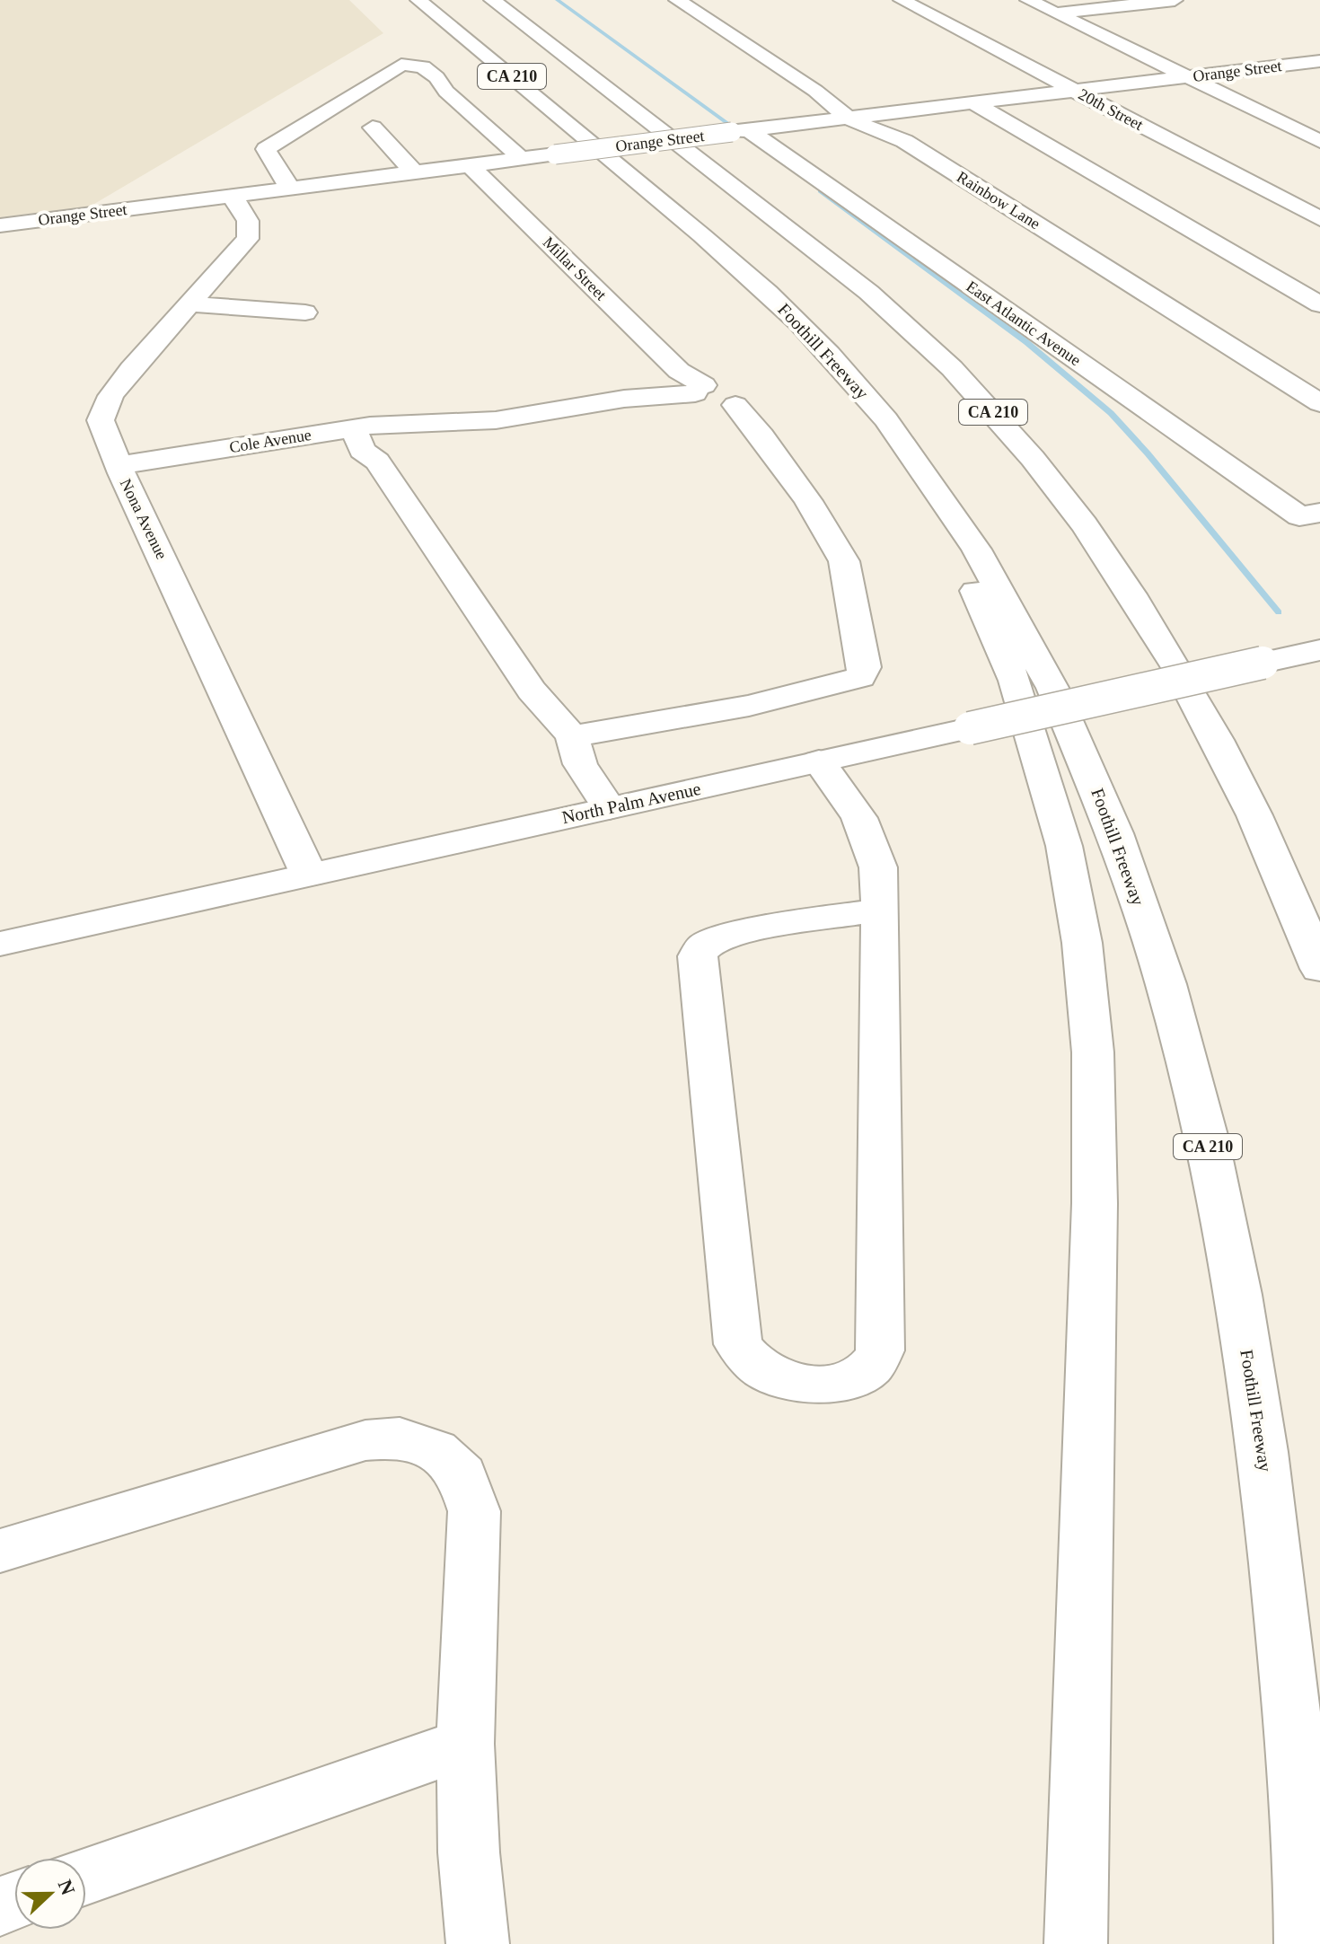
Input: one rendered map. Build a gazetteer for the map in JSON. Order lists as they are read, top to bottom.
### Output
{
  "streets": {
    "main road": [
      "Orange Street",
      "CA 210",
      "20th Street",
      "Rainbow Lane",
      "Millar Street",
      "East Atlantic Avenue",
      "Foothill Freeway",
      "Cole Avenue",
      "Nona Avenue",
      "North Palm Avenue"
    ]
  },
  "crossings": [
    ["Orange Street", "20th Street"],
    ["Orange Street", "Rainbow Lane"],
    ["Orange Street", "Millar Street"],
    ["Orange Street", "East Atlantic Avenue"],
    ["Orange Street", "Nona Avenue"],
    ["Millar Street", "Cole Avenue"],
    ["Cole Avenue", "Nona Avenue"],
    ["Nona Avenue", "North Palm Avenue"]
  ],
  "north": "right"
}
